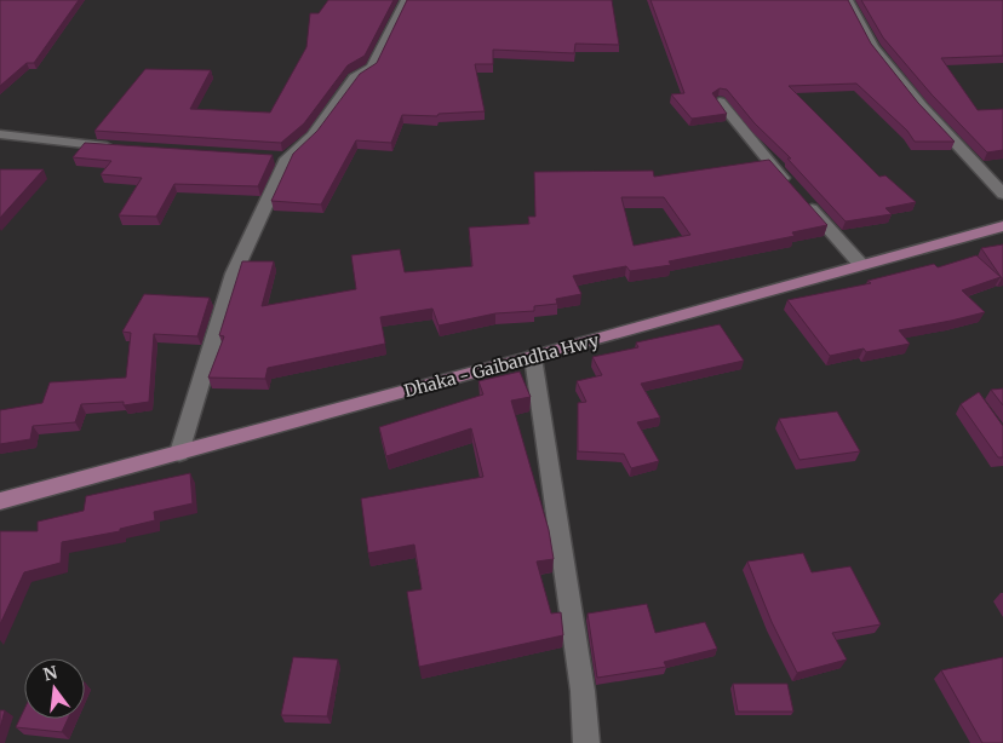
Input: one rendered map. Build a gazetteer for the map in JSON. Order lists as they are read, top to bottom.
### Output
{
  "streets": {
    "main road": ["Dhaka - Gaibandha Hwy"]
  },
  "north": "top"
}
